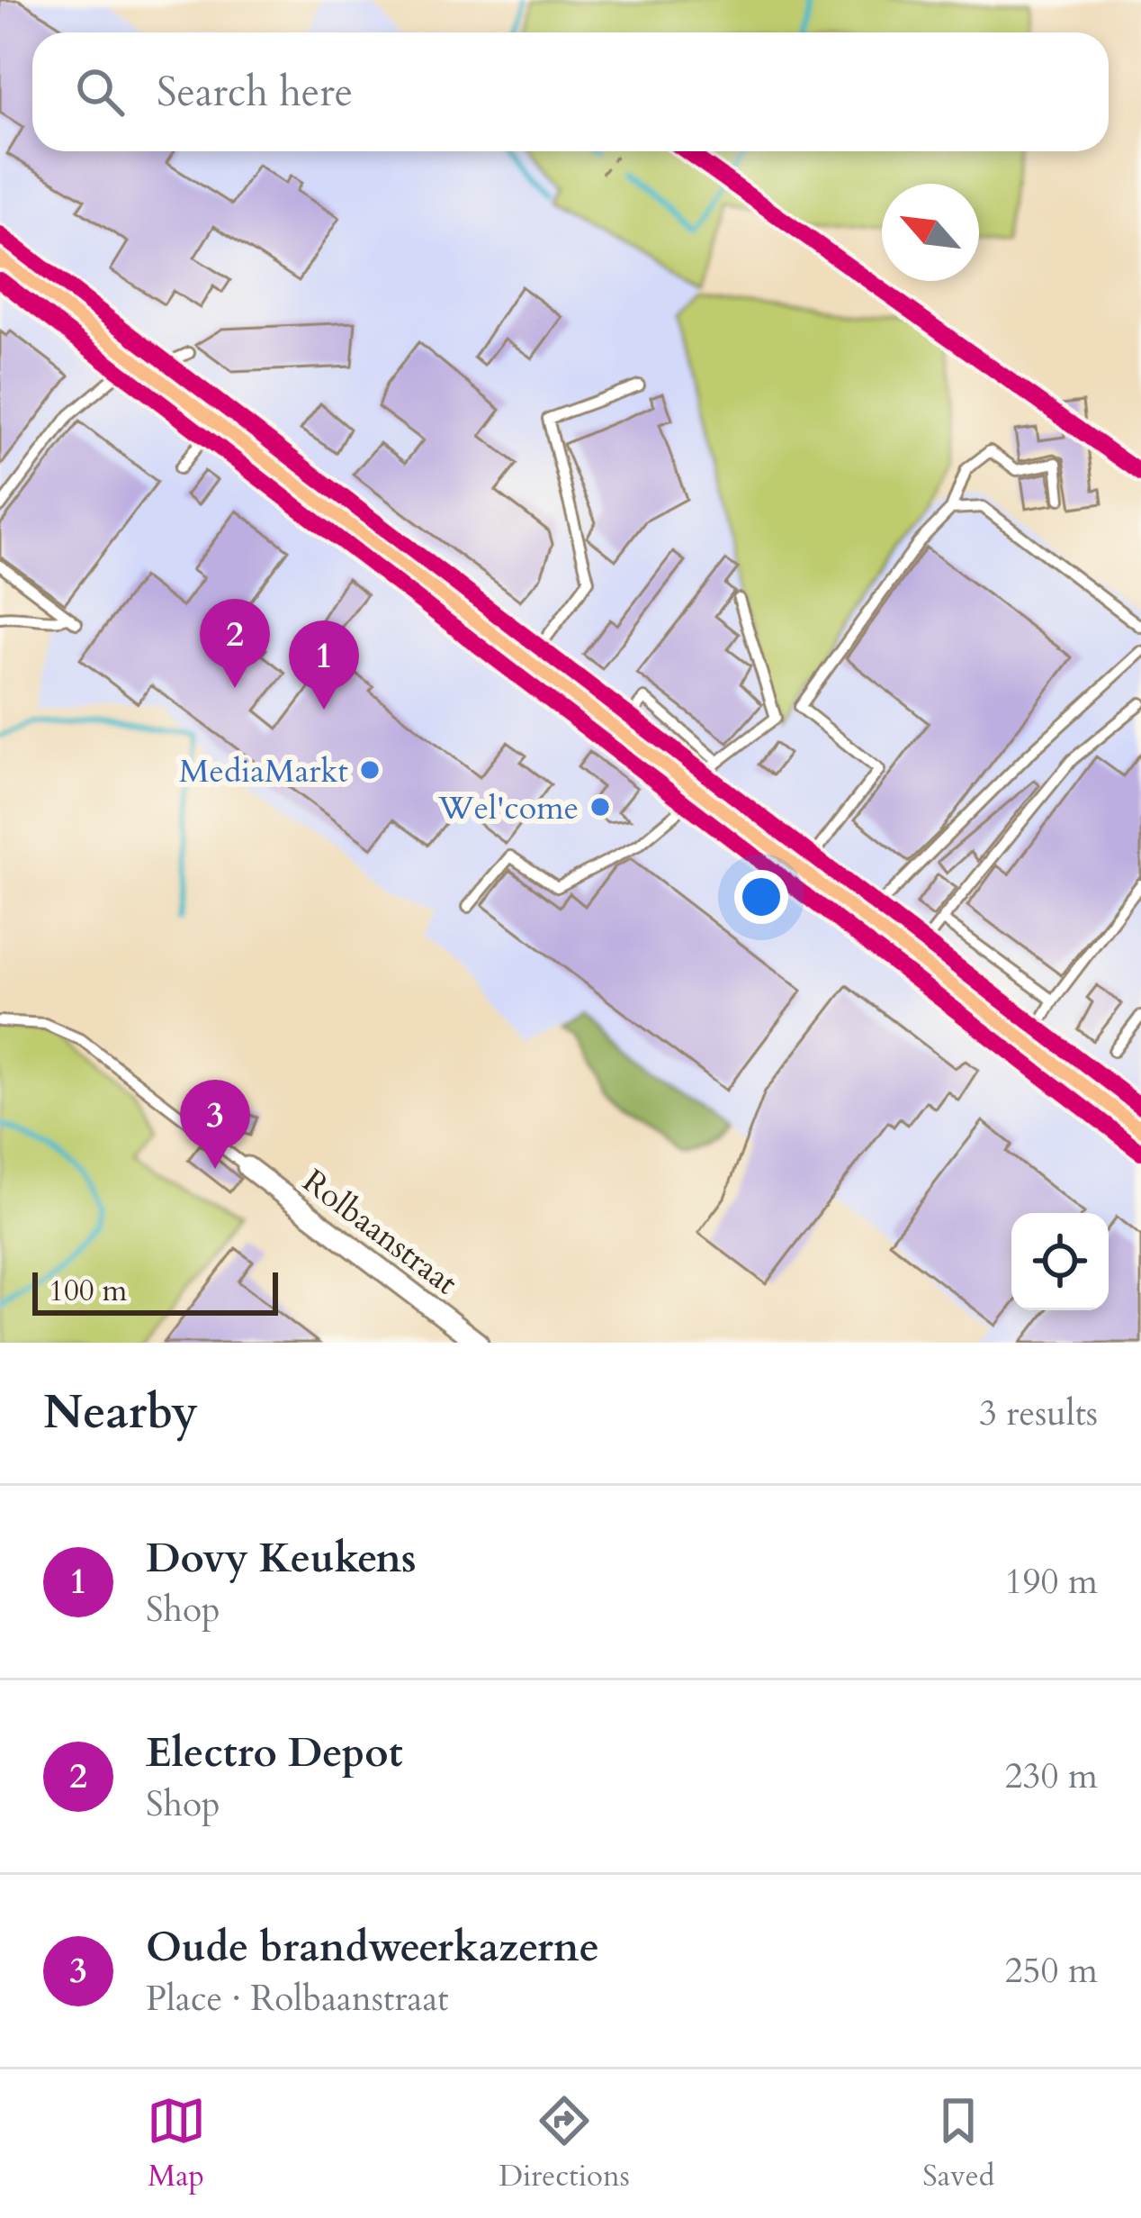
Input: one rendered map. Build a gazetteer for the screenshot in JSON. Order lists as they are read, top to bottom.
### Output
{
  "streets": {
    "street": ["Rolbaanstraat"]
  },
  "places": ["MediaMarkt", "Wel'come"],
  "scale_bar": "100 m",
  "north": "top left",
  "page": {
    "search": "Search here",
    "pins": ["2", "1", "3"],
    "scale": "100 m",
    "heading": ["Nearby", "3 results"],
    "list": [
      {
        "mark": "1",
        "name": "Dovy Keukens",
        "note": "Shop",
        "value": "190 m"
      },
      {
        "mark": "2",
        "name": "Electro Depot",
        "note": "Shop",
        "value": "230 m"
      },
      {
        "mark": "3",
        "name": "Oude brandweerkazerne",
        "note": "Place · Rolbaanstraat",
        "value": "250 m"
      }
    ],
    "nav": ["Map", "Directions", "Saved"]
  }
}
